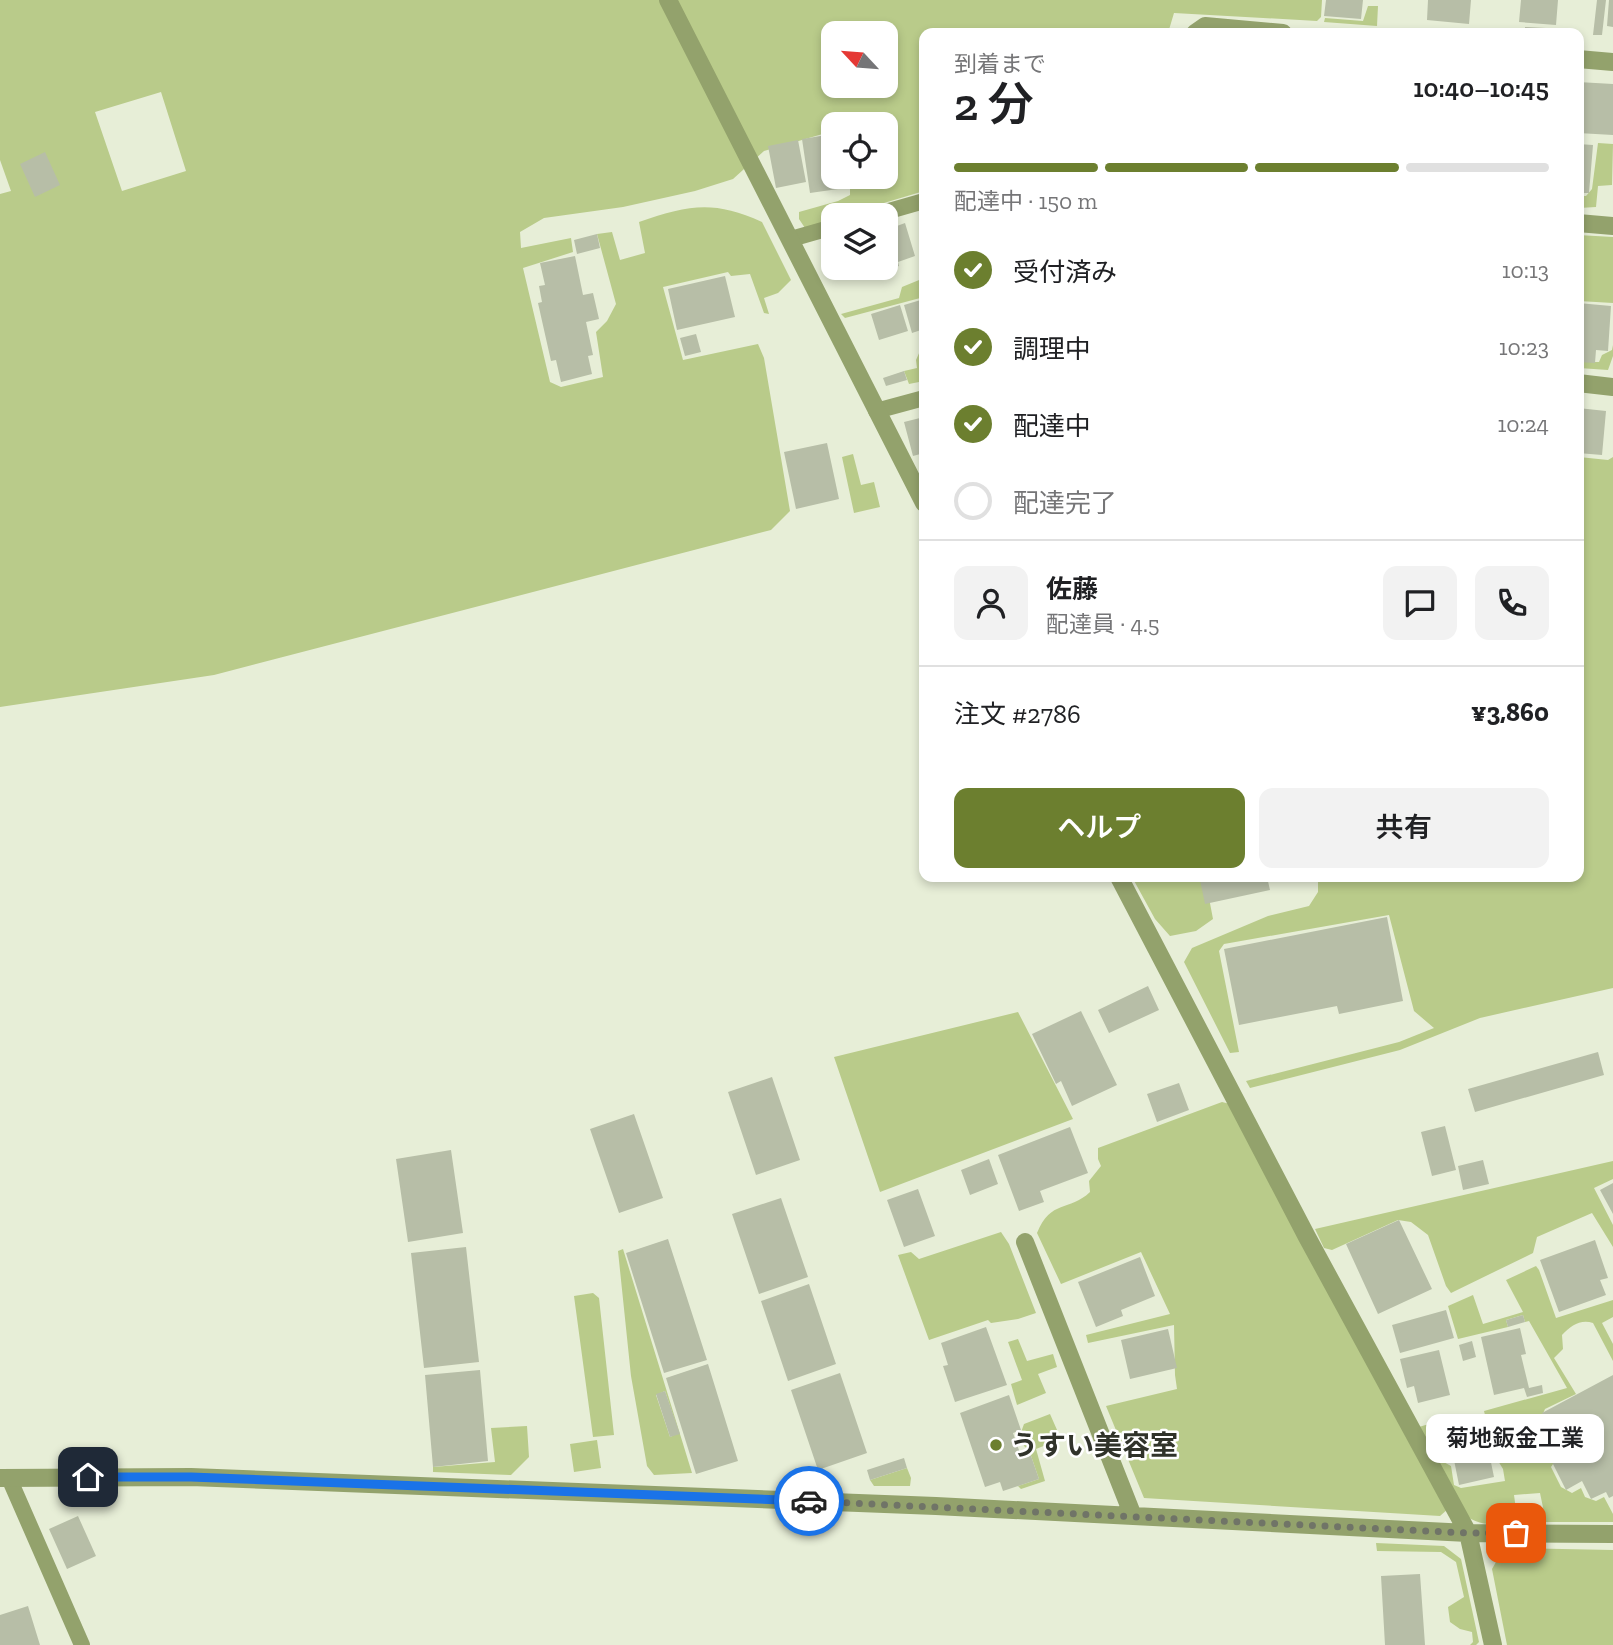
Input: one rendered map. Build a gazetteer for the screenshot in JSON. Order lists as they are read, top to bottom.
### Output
{
  "places": ["うすい美容室", "菊地鈑金工業"],
  "north": "top left",
  "page": {
    "heading": ["2 分", "到着まで", "10:40–10:45"],
    "panel": [
      "佐藤",
      "配達員 · 4.5",
      "注文 #2786",
      "¥3,860"
    ],
    "bar": "配達中 · 150 m",
    "list": [
      ["受付済み", "10:13"],
      ["調理中", "10:23"],
      ["配達中", "10:24"],
      "配達完了"
    ],
    "buttons": ["ヘルプ", "共有"],
    "bubble": "菊地鈑金工業"
  }
}
